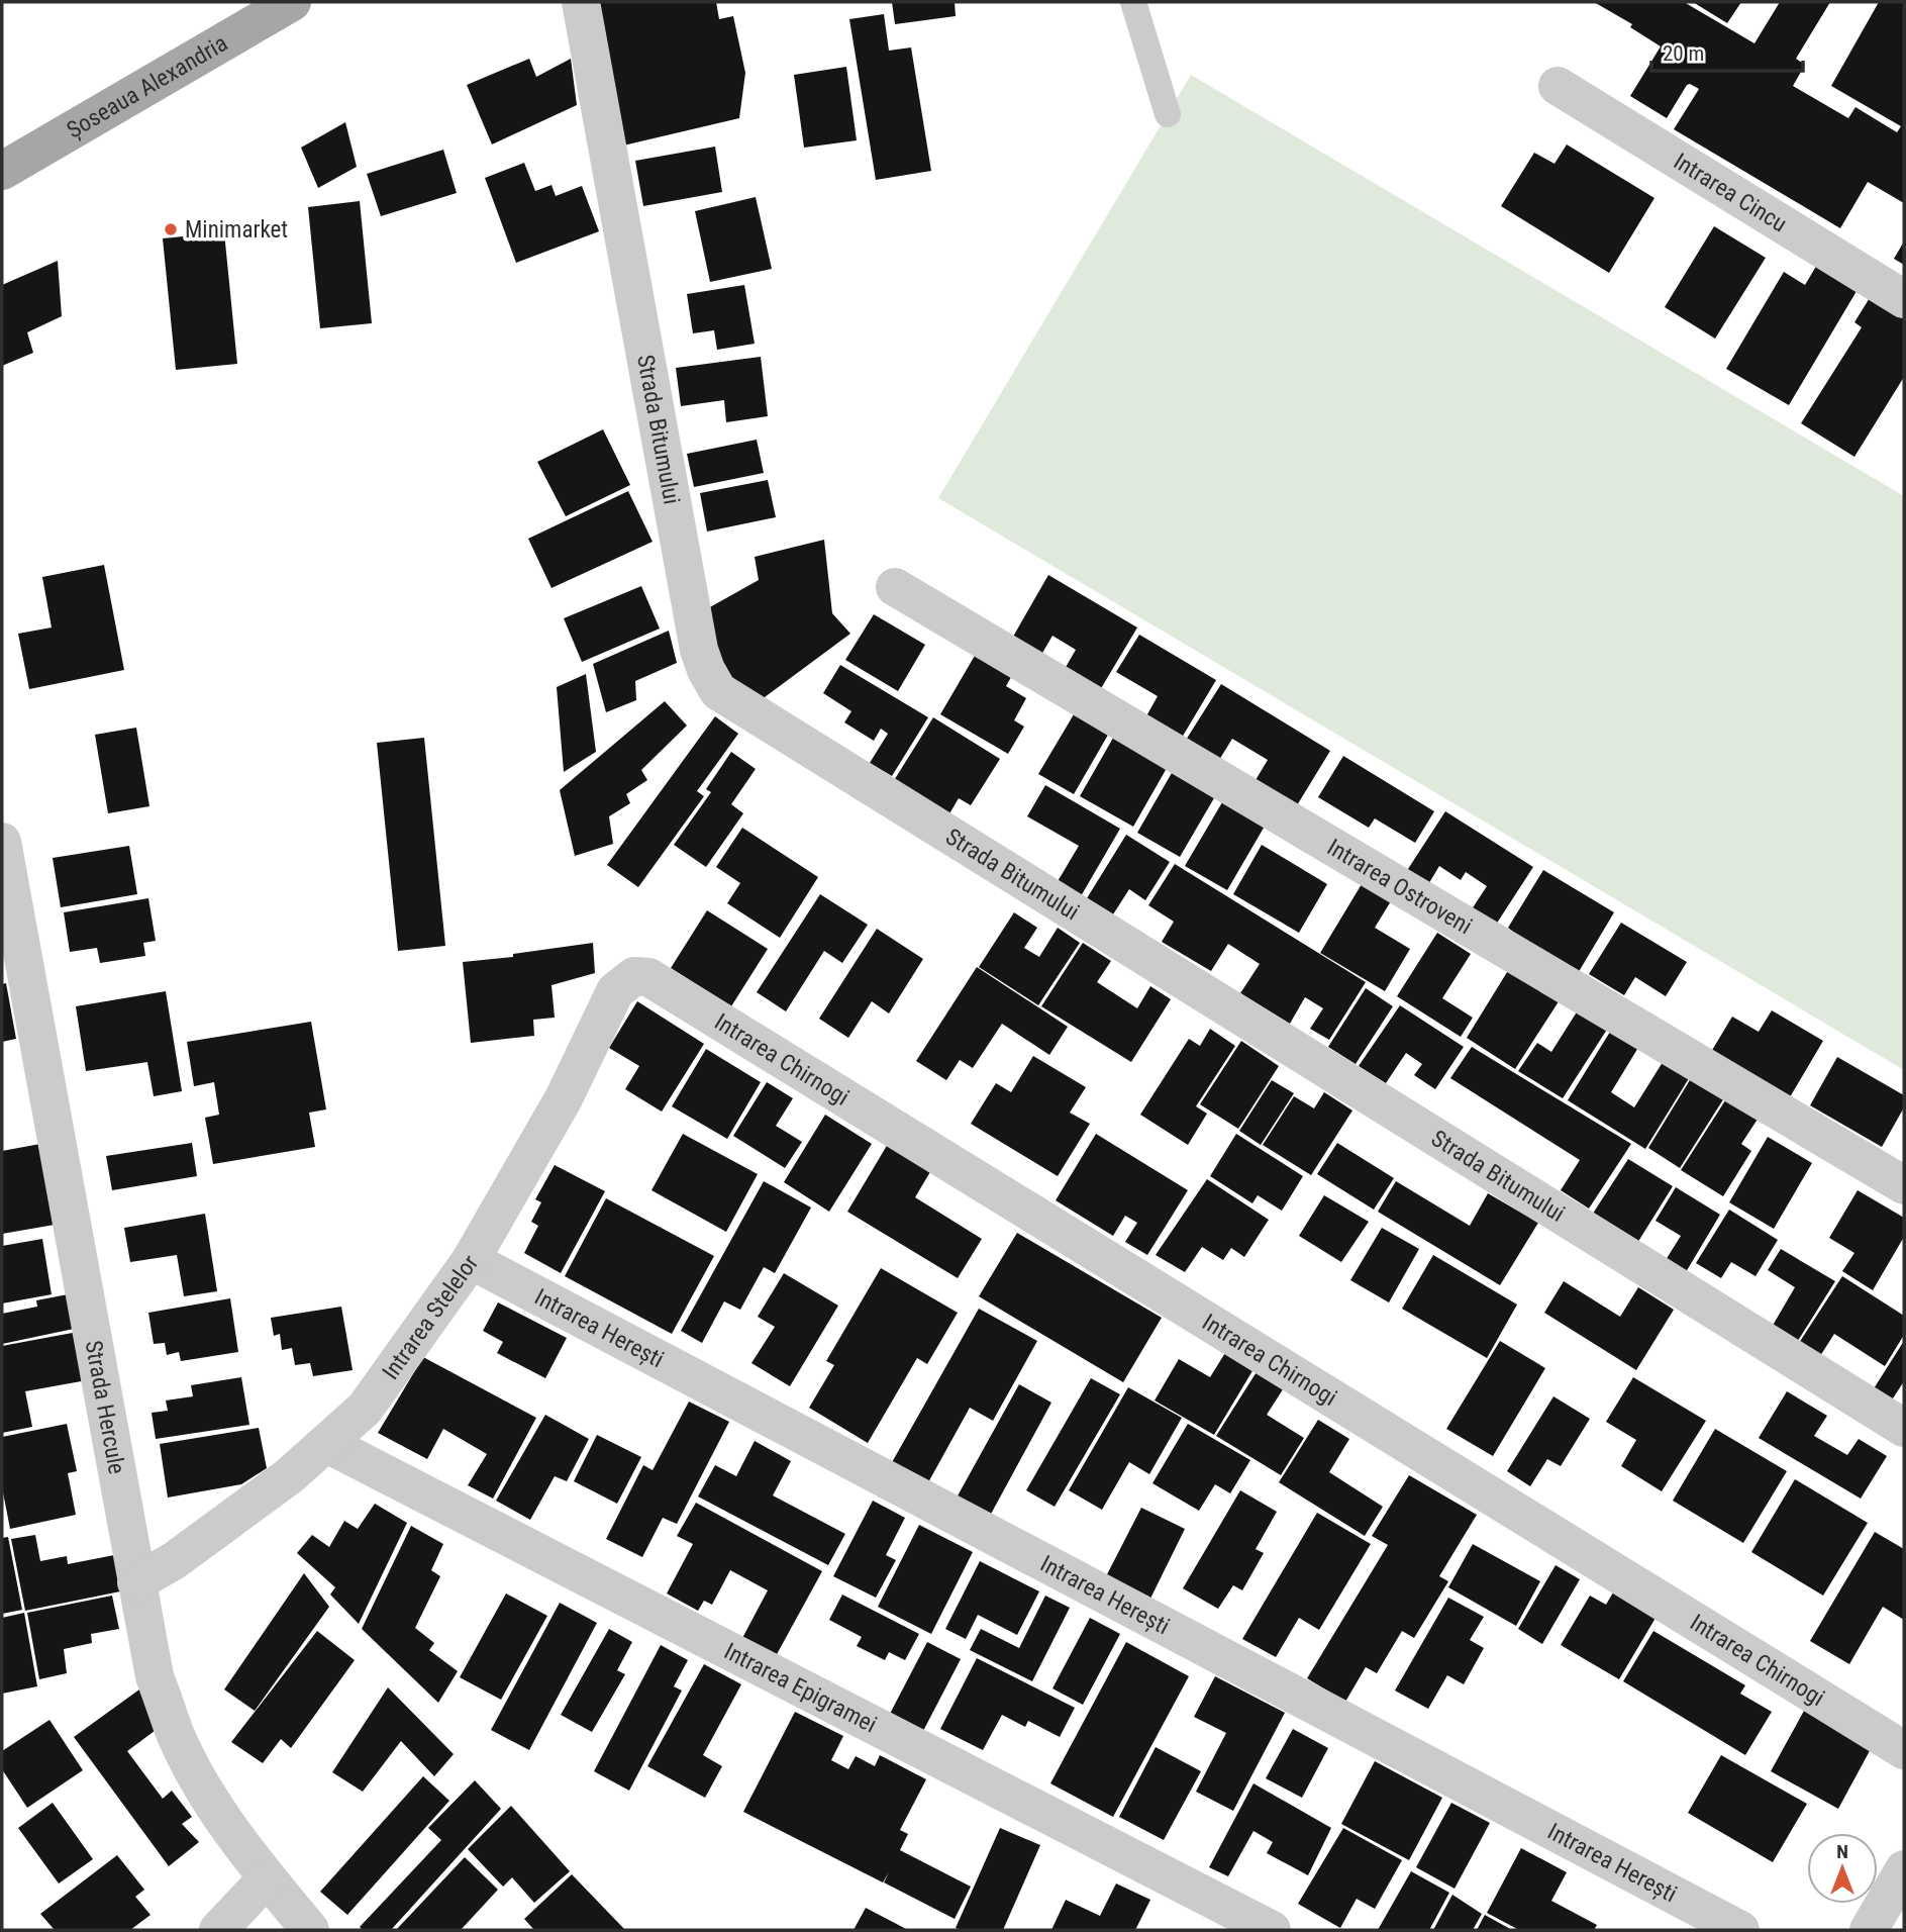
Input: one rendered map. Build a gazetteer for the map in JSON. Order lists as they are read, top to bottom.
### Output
{
  "streets": {
    "main road": ["Șoseaua Alexandria"],
    "street": [
      "Intrarea Cincu",
      "Strada Bitumului",
      "Intrarea Ostroveni",
      "Intrarea Chirnogi",
      "Intrarea Stelelor",
      "Intrarea Herești",
      "Strada Hercule",
      "Intrarea Epigramei"
    ]
  },
  "crossings": [
    ["Intrarea Chirnogi", "Intrarea Stelelor"],
    ["Intrarea Stelelor", "Intrarea Herești"],
    ["Intrarea Stelelor", "Strada Hercule"],
    ["Intrarea Stelelor", "Intrarea Epigramei"]
  ],
  "places": ["Minimarket"],
  "scale_bar": "20 m",
  "north": "top"
}
